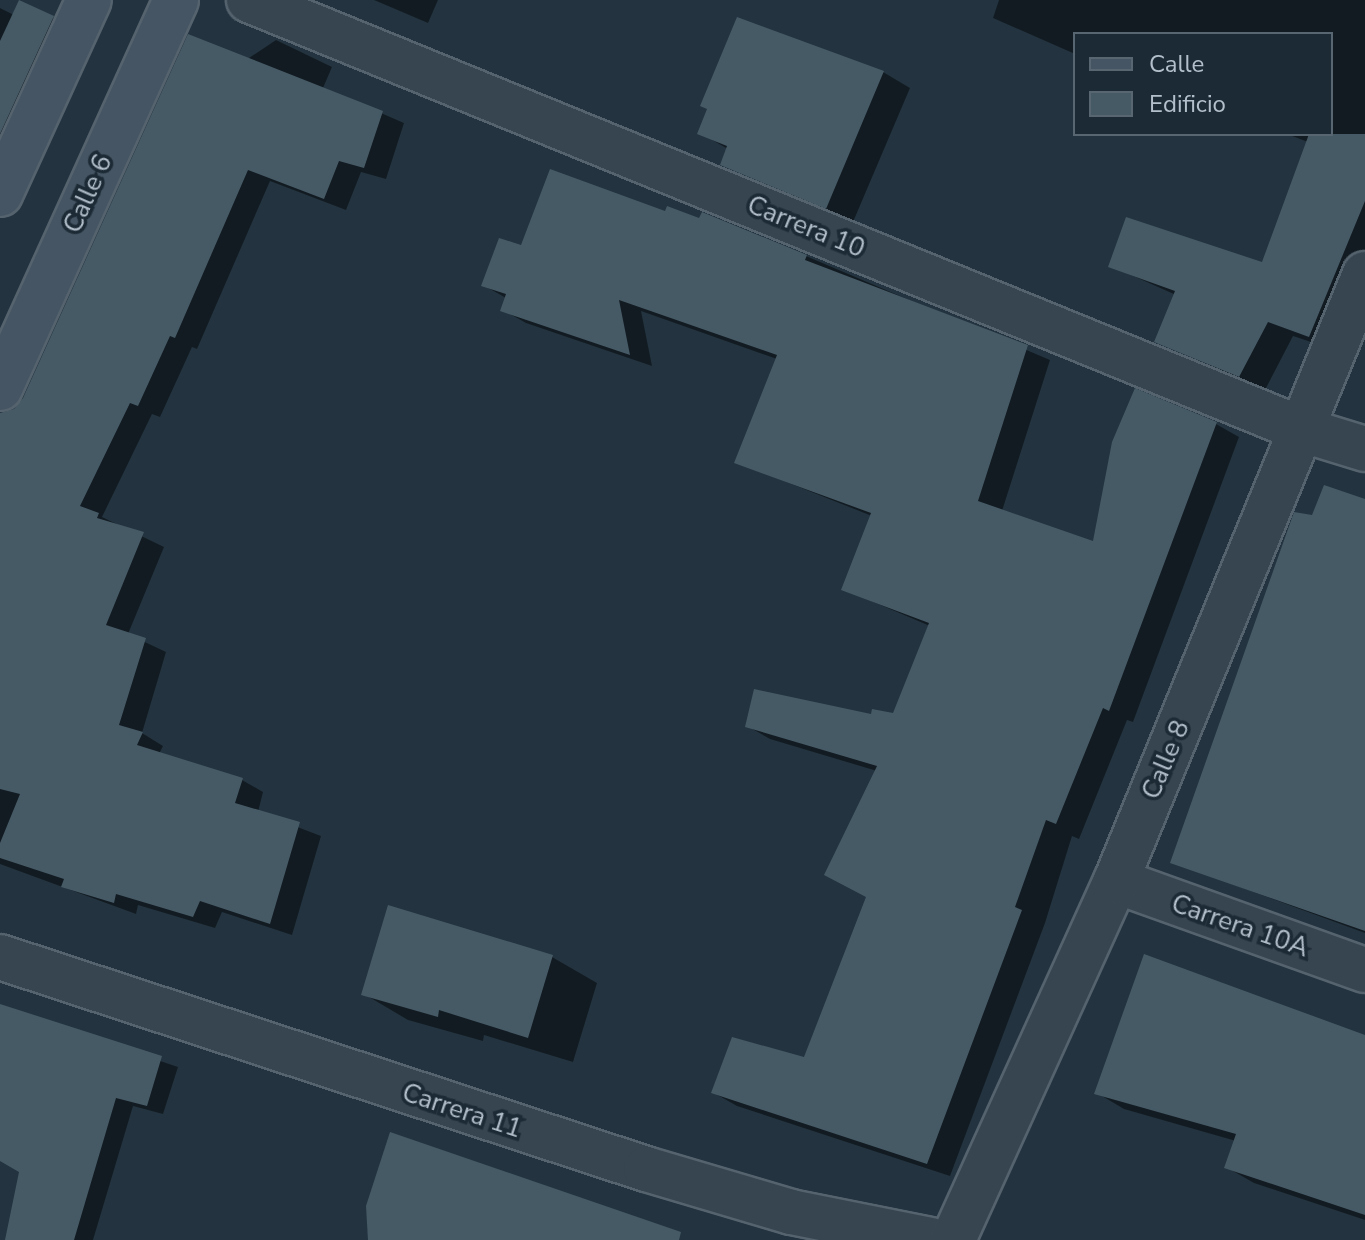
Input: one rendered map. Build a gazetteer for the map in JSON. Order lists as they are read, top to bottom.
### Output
{
  "streets": {
    "street": [
      "Calle 6",
      "Carrera 10",
      "Calle 8",
      "Carrera 10A",
      "Carrera 11"
    ]
  },
  "crossings": [
    ["Carrera 10", "Calle 8"],
    ["Calle 8", "Carrera 10A"]
  ],
  "legend": ["Calle", "Edificio"]
}
